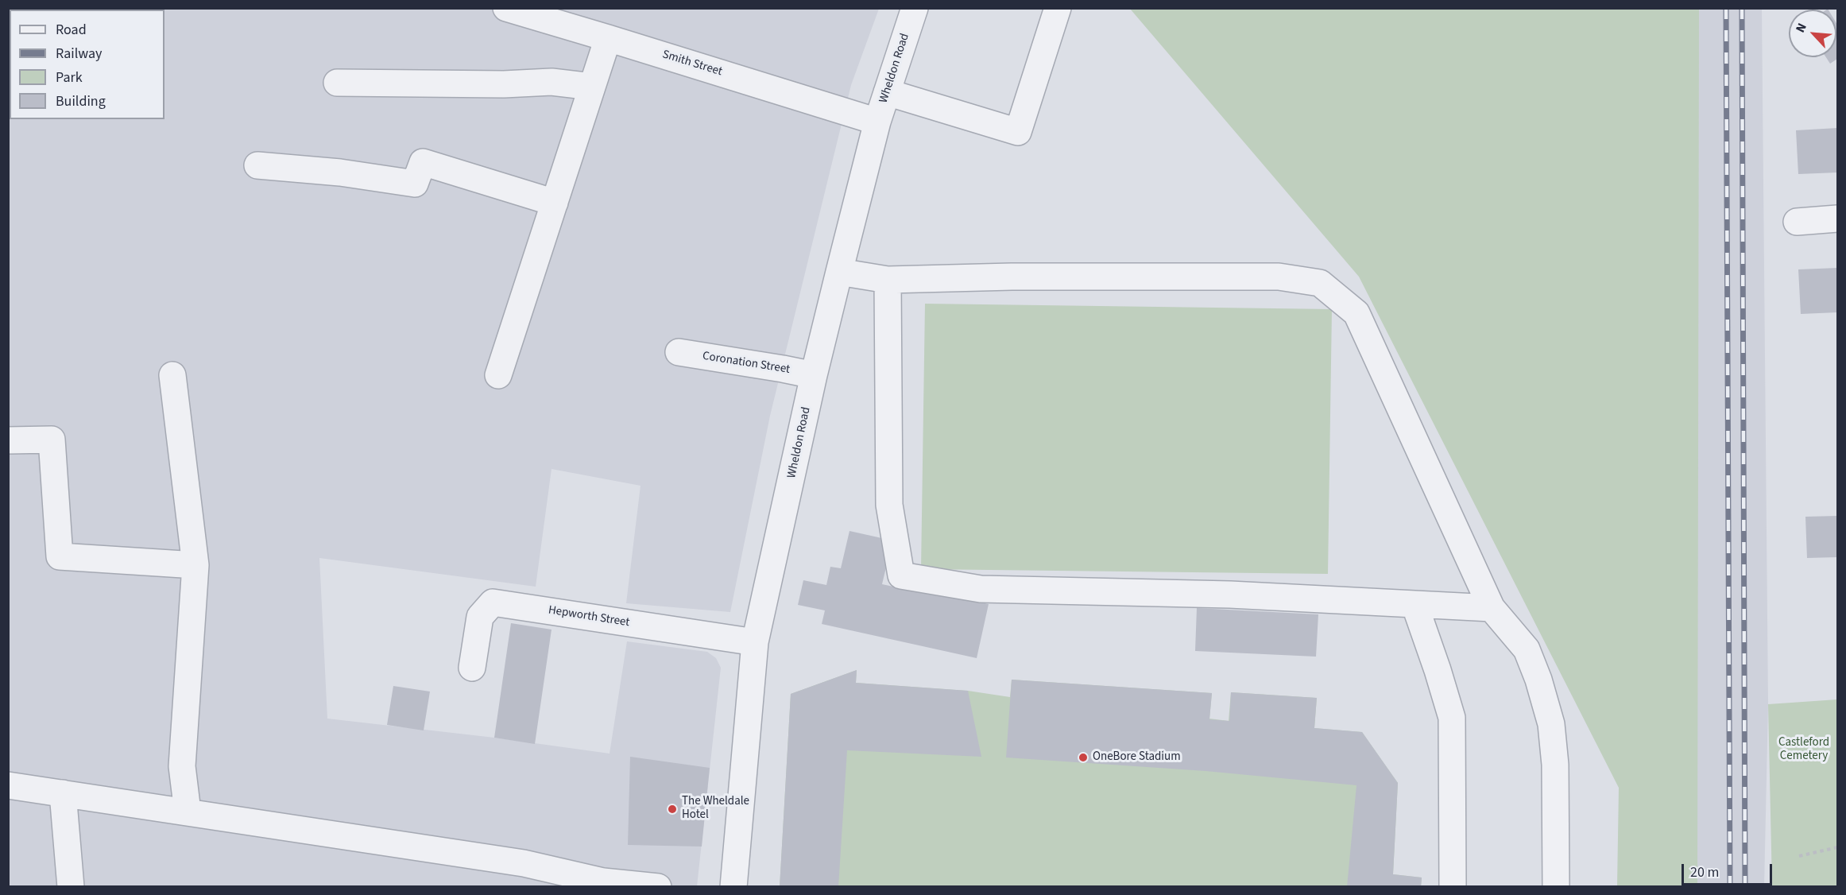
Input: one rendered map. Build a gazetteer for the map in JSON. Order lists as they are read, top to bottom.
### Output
{
  "streets": {
    "street": [
      "Smith Street",
      "Wheldon Road",
      "Coronation Street",
      "Hepworth Street"
    ]
  },
  "crossings": [
    ["Smith Street", "Wheldon Road"],
    ["Wheldon Road", "Coronation Street"],
    ["Wheldon Road", "Hepworth Street"]
  ],
  "parks": ["Castleford Cemetery"],
  "places": ["OneBore Stadium", "The Wheldale Hotel"],
  "legend": [
    "Road",
    "Railway",
    "Park",
    "Building"
  ],
  "scale_bar": "20 m",
  "north": "top left"
}
